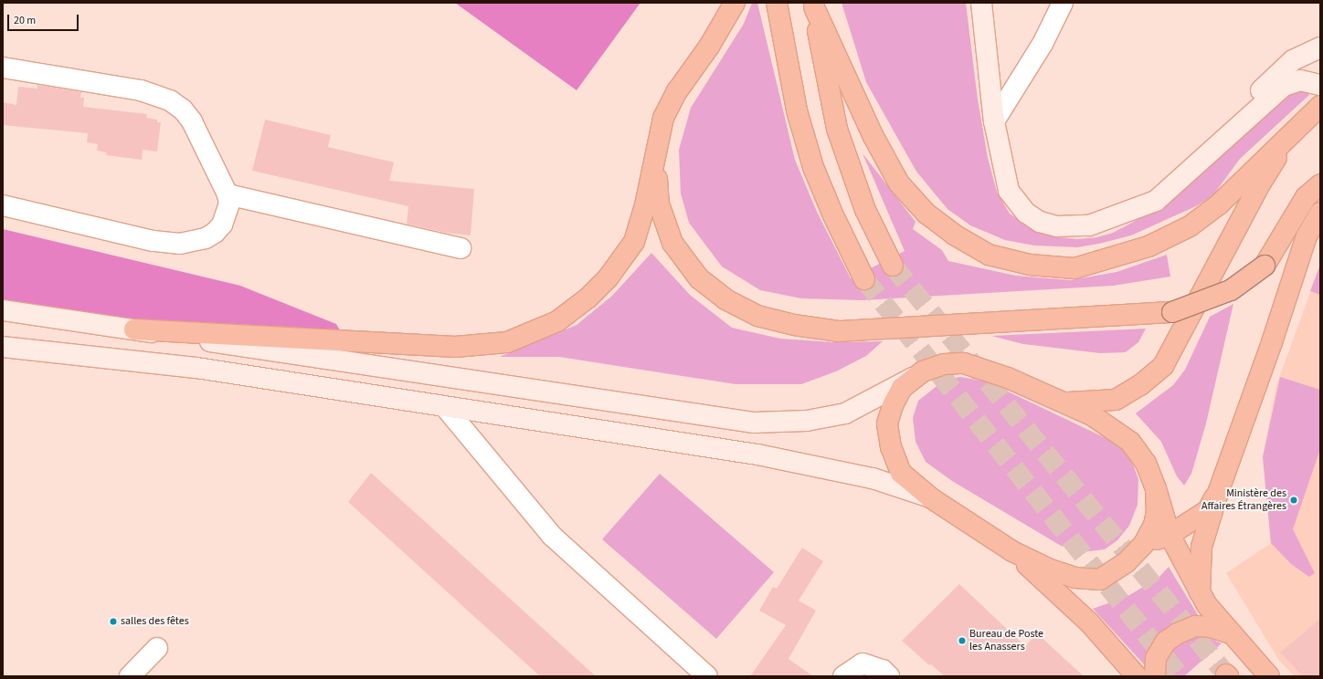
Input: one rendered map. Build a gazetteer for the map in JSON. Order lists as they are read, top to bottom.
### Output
{
  "places": ["Ministère des Affaires Étrangères", "salles des fêtes", "Bureau de Poste les Anassers"],
  "scale_bar": "20 m"
}
